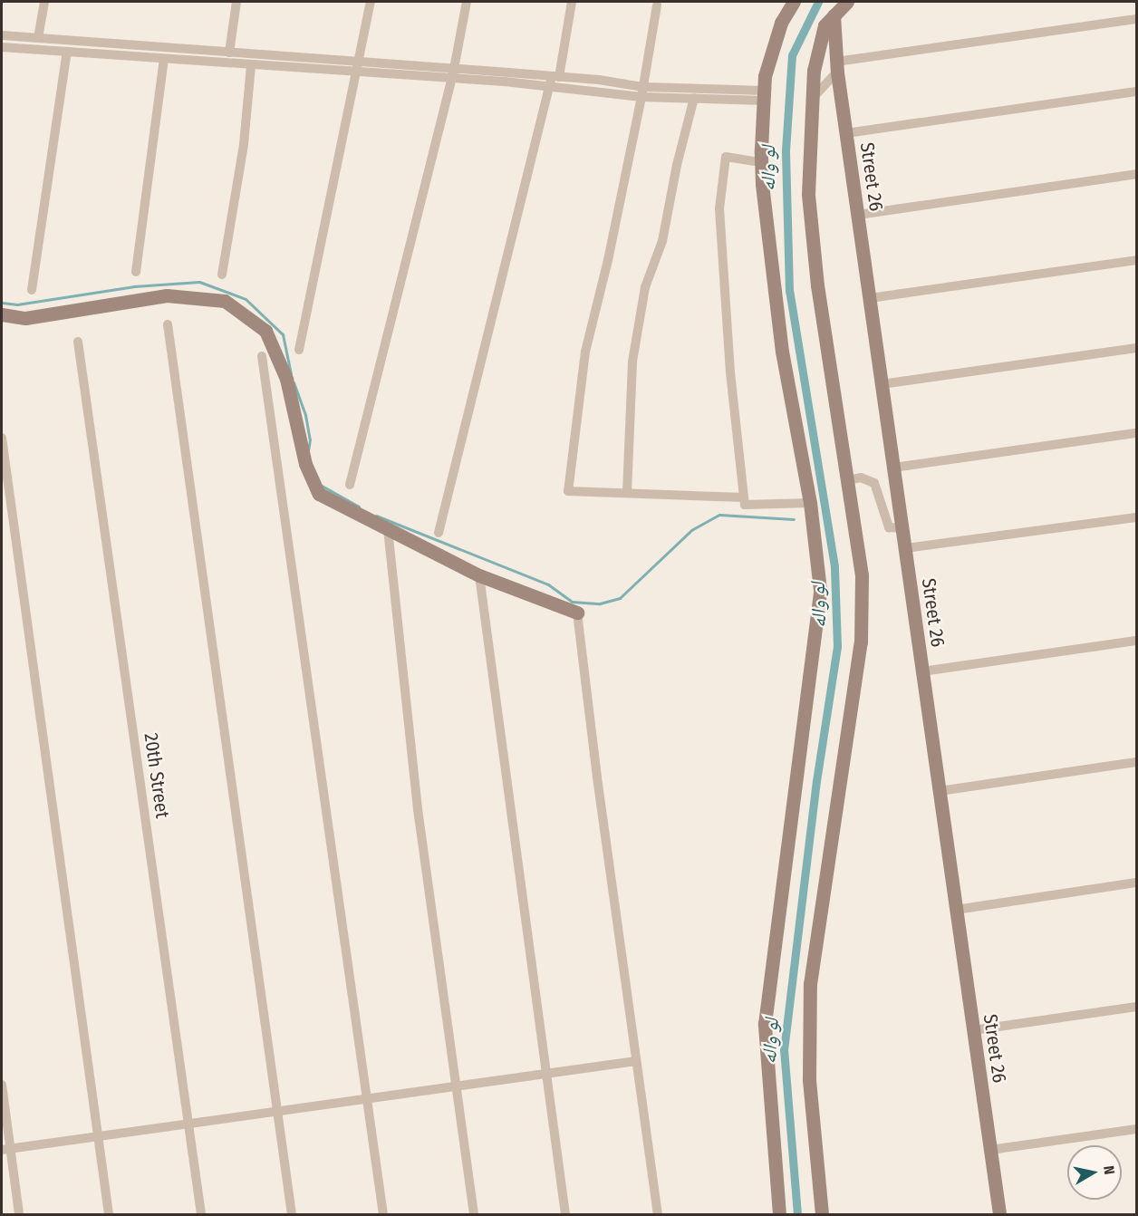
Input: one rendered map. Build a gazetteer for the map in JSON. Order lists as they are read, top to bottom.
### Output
{
  "streets": {
    "street": ["Street 26", "20th Street"]
  },
  "water": ["لو واله"],
  "north": "right"
}
